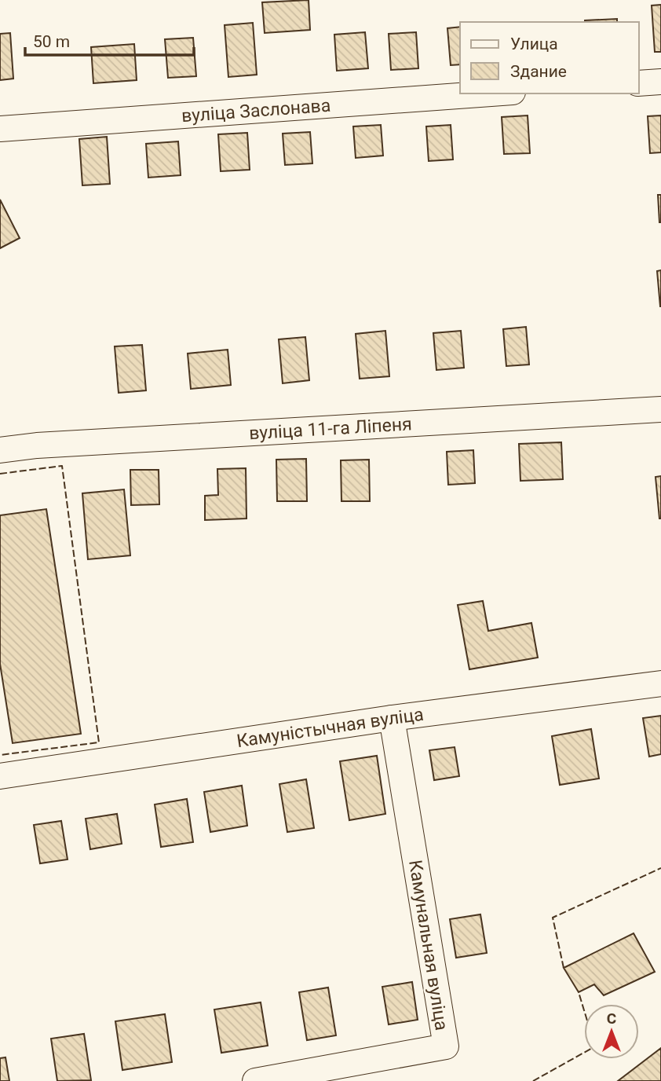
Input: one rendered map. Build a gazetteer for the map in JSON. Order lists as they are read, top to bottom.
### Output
{
  "streets": {
    "street": [
      "вуліца Заслонава",
      "вуліца 11-га Ліпеня",
      "Камуністычная вуліца",
      "Камунальная вуліца"
    ]
  },
  "crossings": [
    ["Камуністычная вуліца", "Камунальная вуліца"]
  ],
  "legend": ["Улица", "Здание"],
  "scale_bar": "50 m",
  "north": "top"
}
